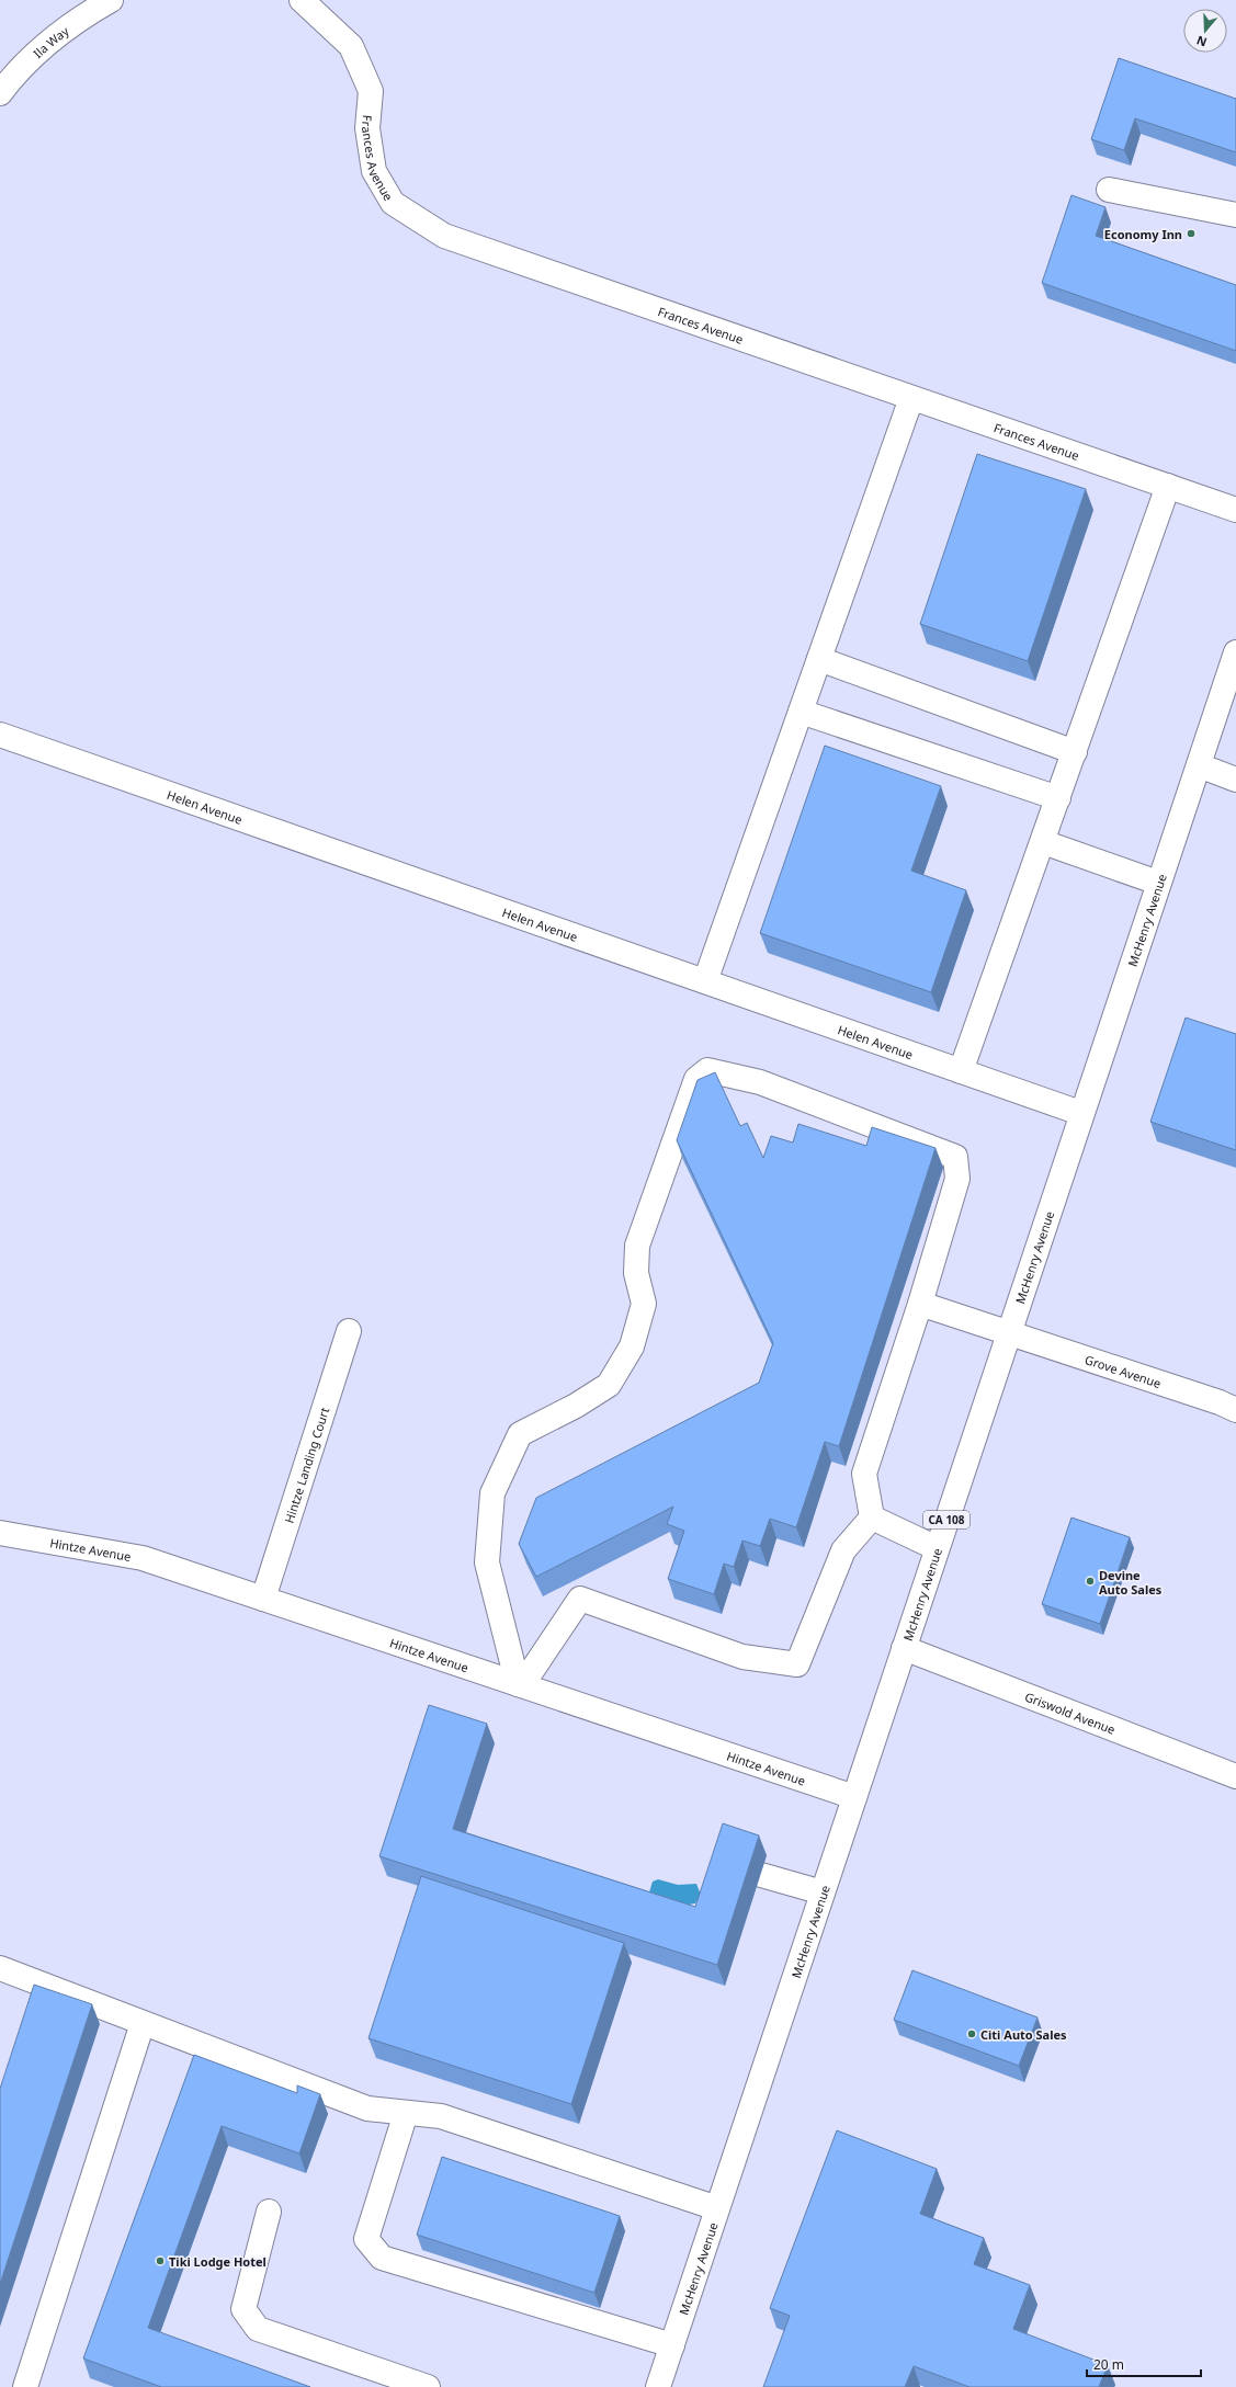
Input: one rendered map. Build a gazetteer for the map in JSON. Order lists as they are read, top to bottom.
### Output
{
  "streets": {
    "street": [
      "Ila Way",
      "Frances Avenue",
      "Helen Avenue",
      "McHenry Avenue",
      "Grove Avenue",
      "Hintze Landing Court",
      "CA 108",
      "Hintze Avenue",
      "Griswold Avenue"
    ]
  },
  "crossings": [
    ["Helen Avenue", "McHenry Avenue"],
    ["McHenry Avenue", "Grove Avenue"],
    ["McHenry Avenue", "Hintze Avenue"],
    ["McHenry Avenue", "Griswold Avenue"],
    ["Hintze Landing Court", "Hintze Avenue"]
  ],
  "places": [
    "Economy Inn",
    "Devine Auto Sales",
    "Citi Auto Sales",
    "Tiki Lodge Hotel"
  ],
  "scale_bar": "20 m",
  "north": "bottom"
}
